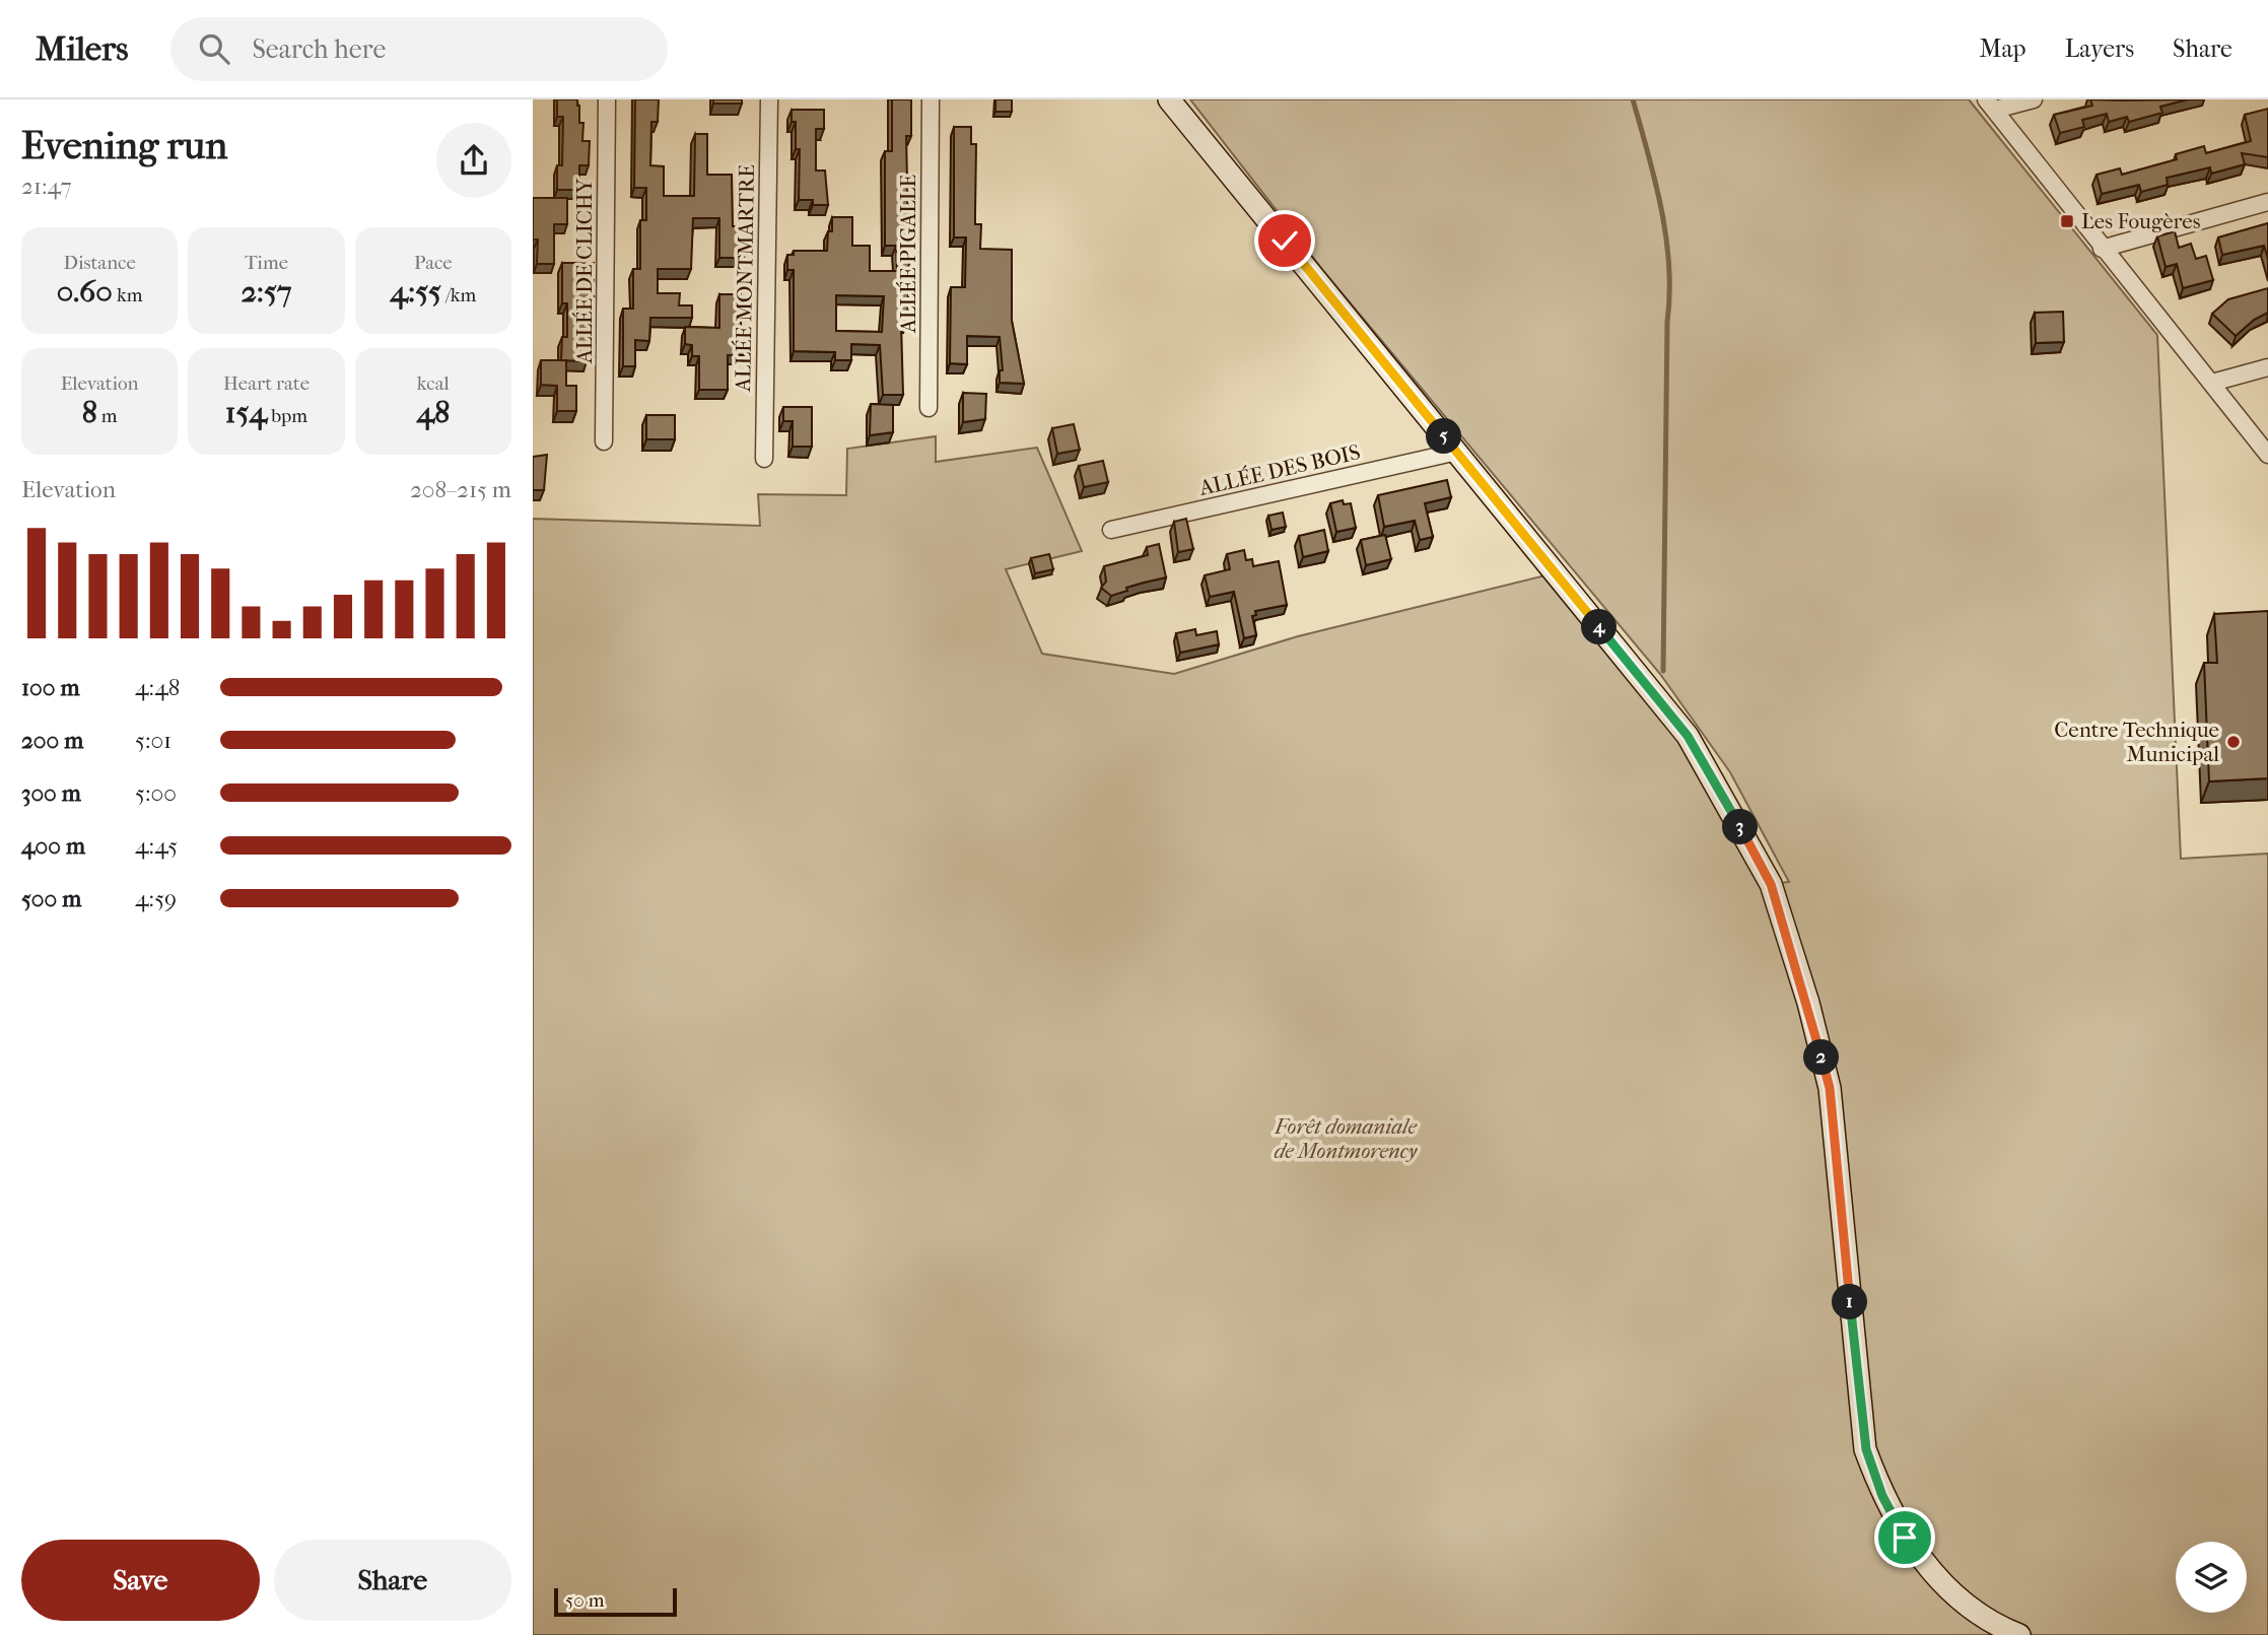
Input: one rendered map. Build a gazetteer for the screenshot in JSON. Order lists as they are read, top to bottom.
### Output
{
  "streets": {
    "street": [
      "ALLÉE PIGALLE",
      "ALLÉE DE CLICHY",
      "ALLÉE MONTMARTRE",
      "ALLÉE DES BOIS"
    ]
  },
  "parks": ["Forêt domaniale de Montmorency"],
  "places": {
    "transit": ["Les Fougères"],
    "other": ["Centre Technique Municipal"]
  },
  "scale_bar": "50 m",
  "page": {
    "header": "Milers",
    "search": "Search here",
    "nav": ["Map", "Layers", "Share"],
    "heading": ["Evening run", "21:47"],
    "stats": [
      ["Distance", "0.60 km"],
      ["Time", "2:57"],
      ["Pace", "4:55 /km"],
      ["Elevation", "8 m"],
      ["Heart rate", "154 bpm"],
      ["kcal", "48"]
    ],
    "pins": [
      "5",
      "4",
      "3",
      "2",
      "1"
    ],
    "chart": ["Elevation", "208–215 m"],
    "list": [
      {
        "name": "100 m",
        "note": "4:48"
      },
      {
        "name": "200 m",
        "note": "5:01"
      },
      {
        "name": "300 m",
        "note": "5:00"
      },
      {
        "name": "400 m",
        "note": "4:45"
      },
      {
        "name": "500 m",
        "note": "4:59"
      }
    ],
    "buttons": ["Save", "Share"],
    "scale": "50 m"
  }
}
